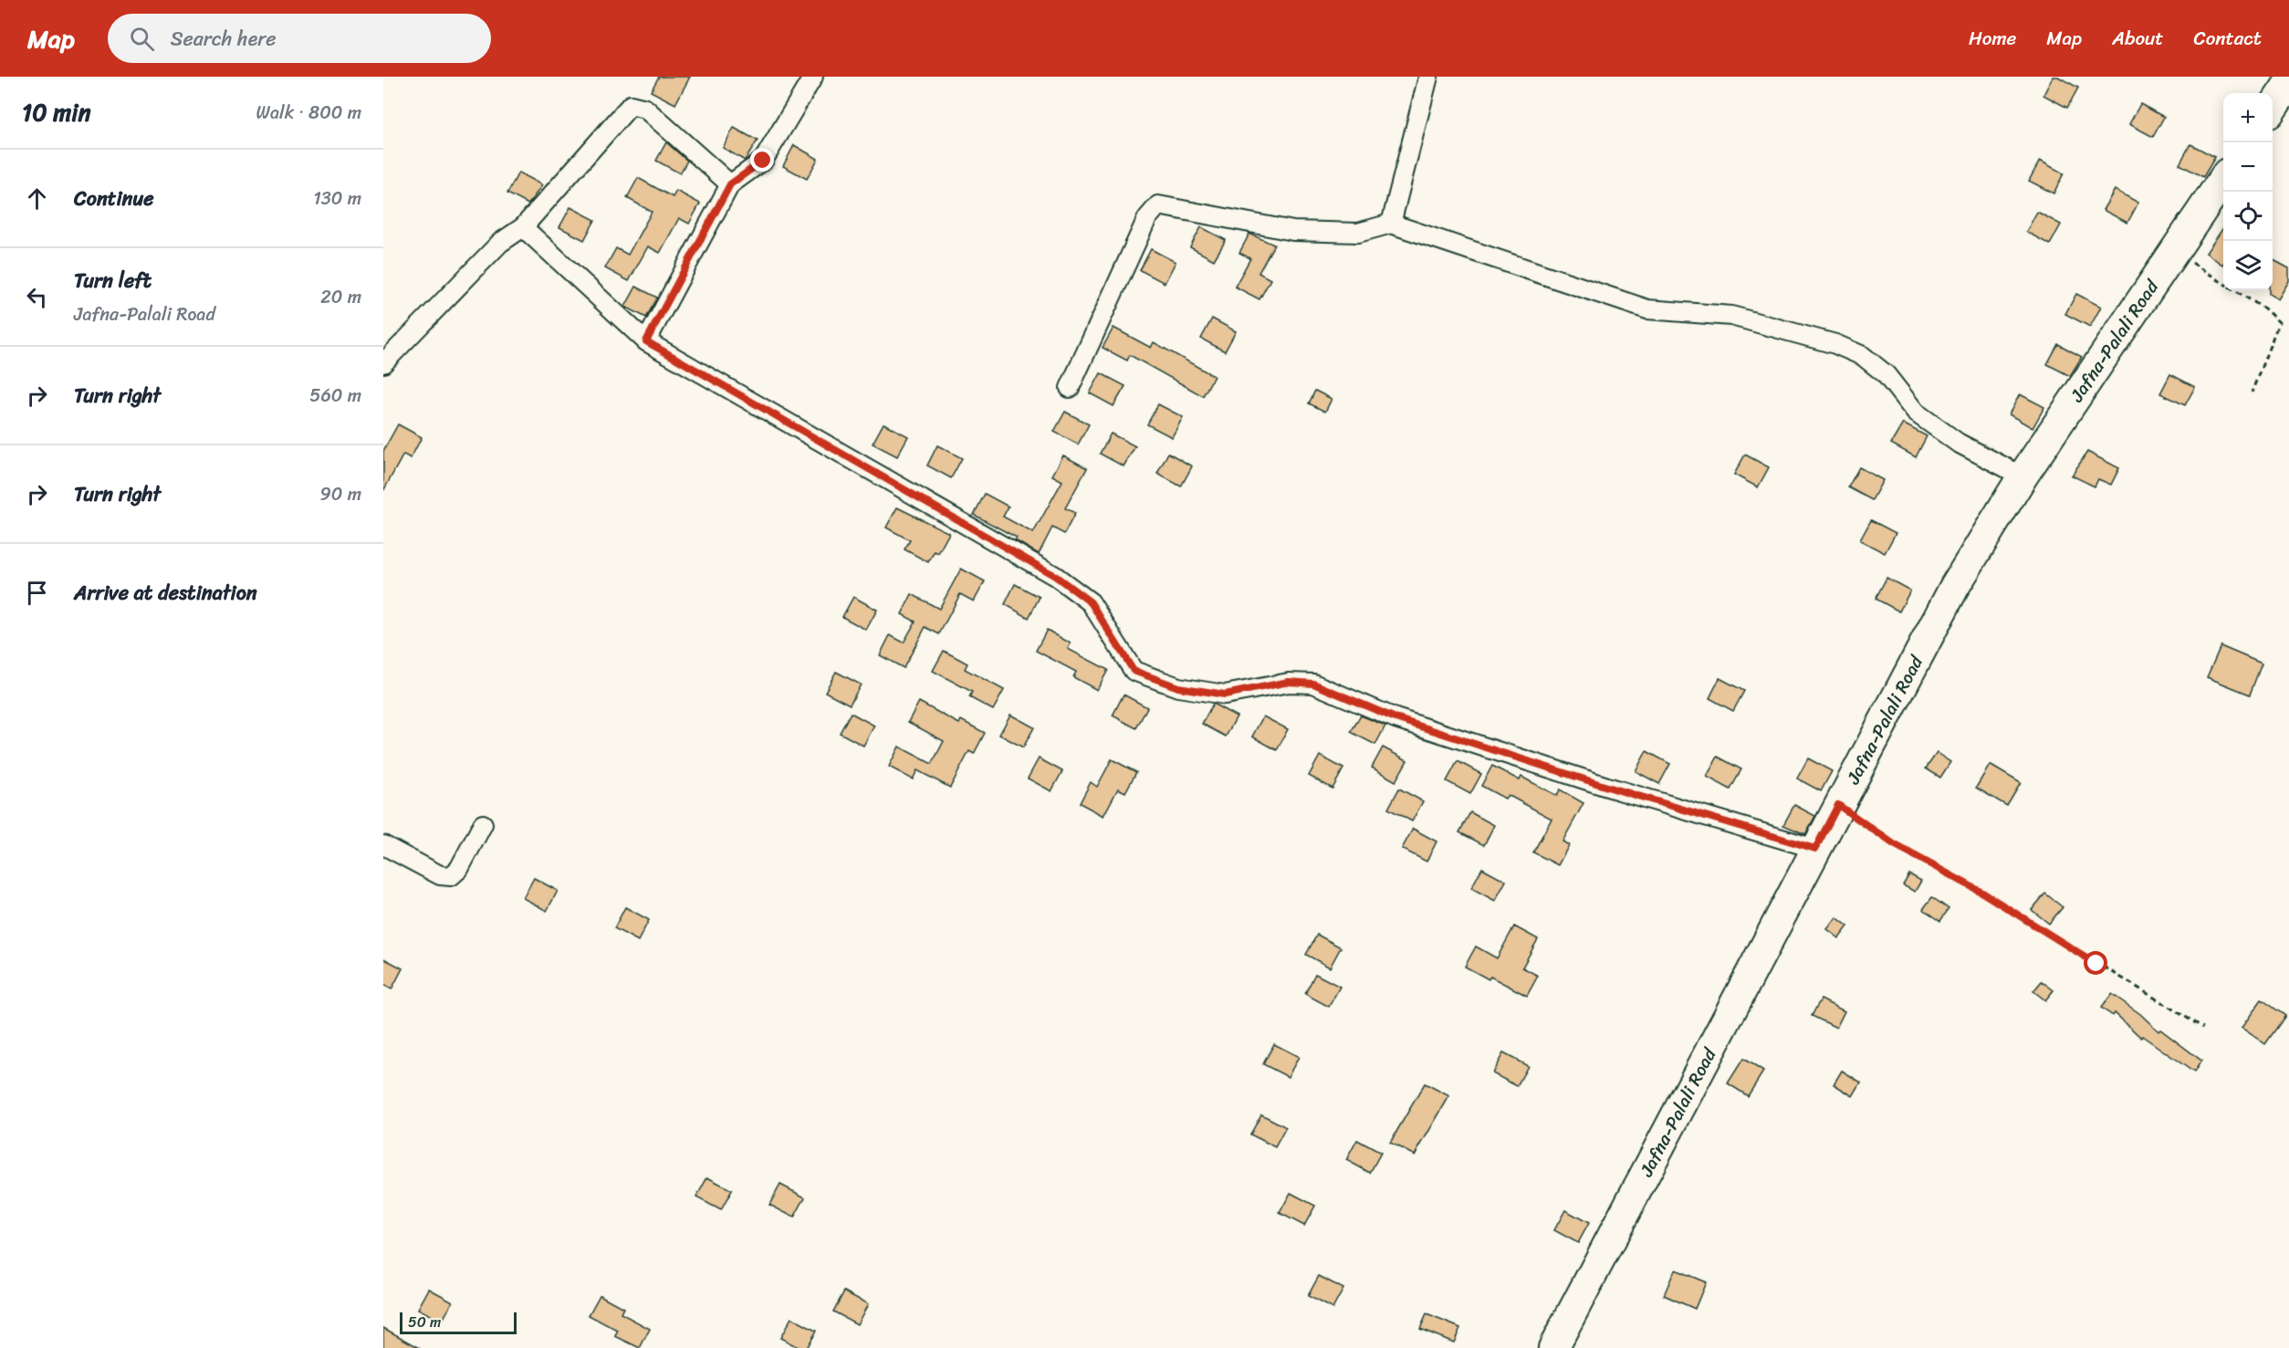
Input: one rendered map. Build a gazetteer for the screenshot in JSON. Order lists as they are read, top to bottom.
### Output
{
  "streets": {
    "main road": ["Jafna-Palali Road"]
  },
  "scale_bar": "50 m",
  "page": {
    "header": "Map",
    "search": "Search here",
    "nav": [
      "Home",
      "Map",
      "About",
      "Contact"
    ],
    "heading": ["10 min", "Walk · 800 m"],
    "map_buttons": ["+", "−"],
    "list": [
      ["Continue", "130 m"],
      ["Turn left", "Jafna-Palali Road", "20 m"],
      ["Turn right", "560 m"],
      ["Turn right", "90 m"],
      "Arrive at destination"
    ],
    "scale": "50 m"
  }
}
